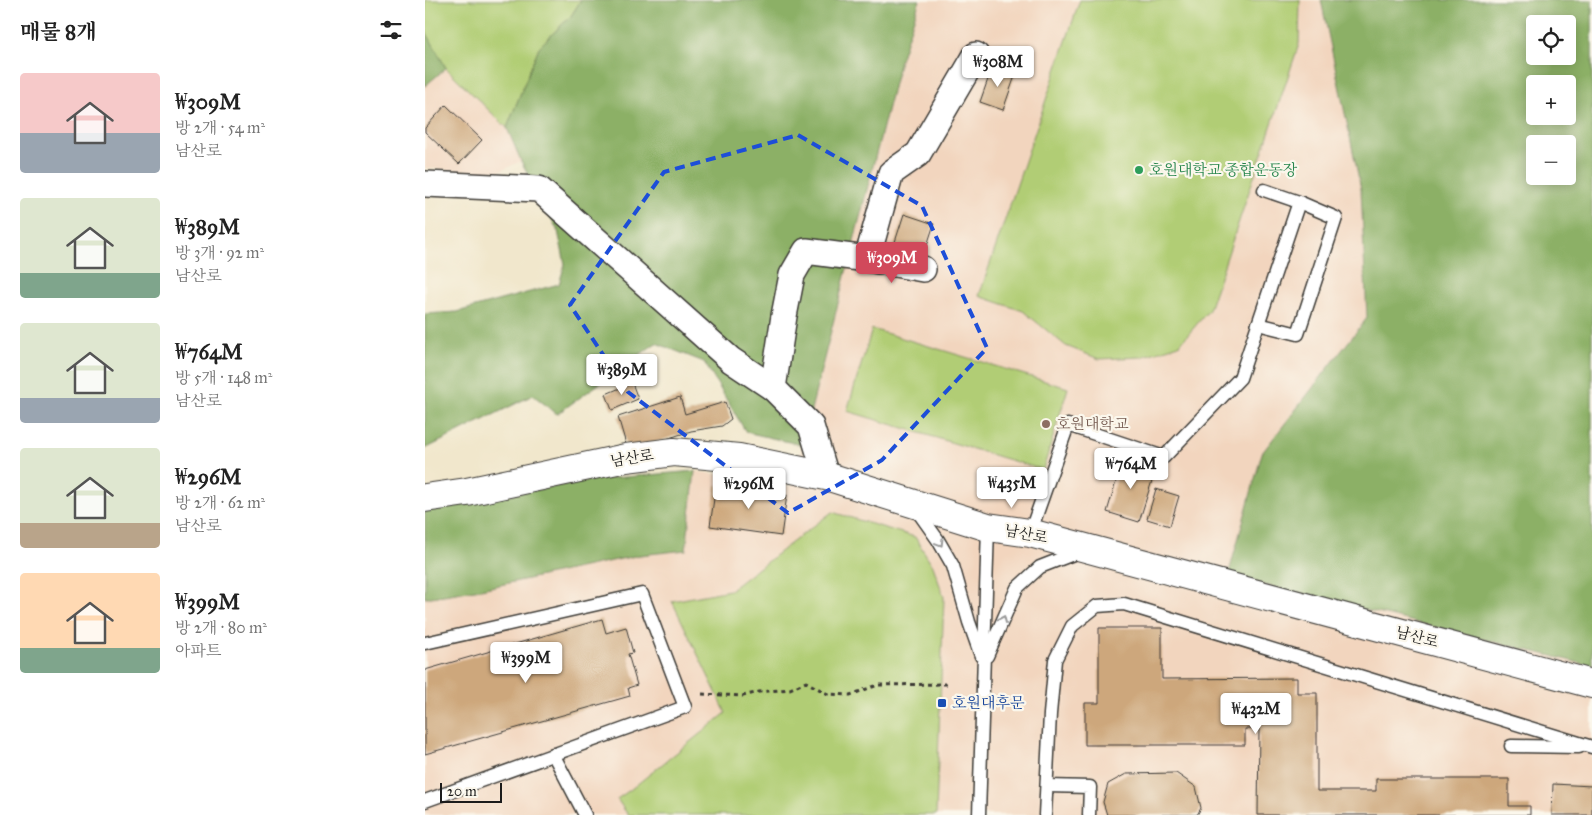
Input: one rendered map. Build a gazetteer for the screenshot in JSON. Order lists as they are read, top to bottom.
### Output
{
  "streets": {
    "street": ["남산로"]
  },
  "places": {
    "other": ["호원대학교 종합운동장", "호원대학교"],
    "transit": ["호원대후문"]
  },
  "scale_bar": "20 m",
  "page": {
    "heading": "매물 8개",
    "map_buttons": ["+", "−"],
    "price": [
      "₩308M",
      "₩309M",
      "₩389M",
      "₩764M",
      "₩435M",
      "₩296M",
      "₩399M",
      "₩432M"
    ],
    "list": [
      {
        "name": "₩309M",
        "note": "방 2개 · 54 m² · 남산로"
      },
      {
        "name": "₩389M",
        "note": "방 3개 · 92 m² · 남산로"
      },
      {
        "name": "₩764M",
        "note": "방 5개 · 148 m² · 남산로"
      },
      {
        "name": "₩296M",
        "note": "방 2개 · 62 m² · 남산로"
      },
      {
        "name": "₩399M",
        "note": "방 2개 · 80 m² · 아파트"
      }
    ],
    "scale": "20 m"
  }
}
